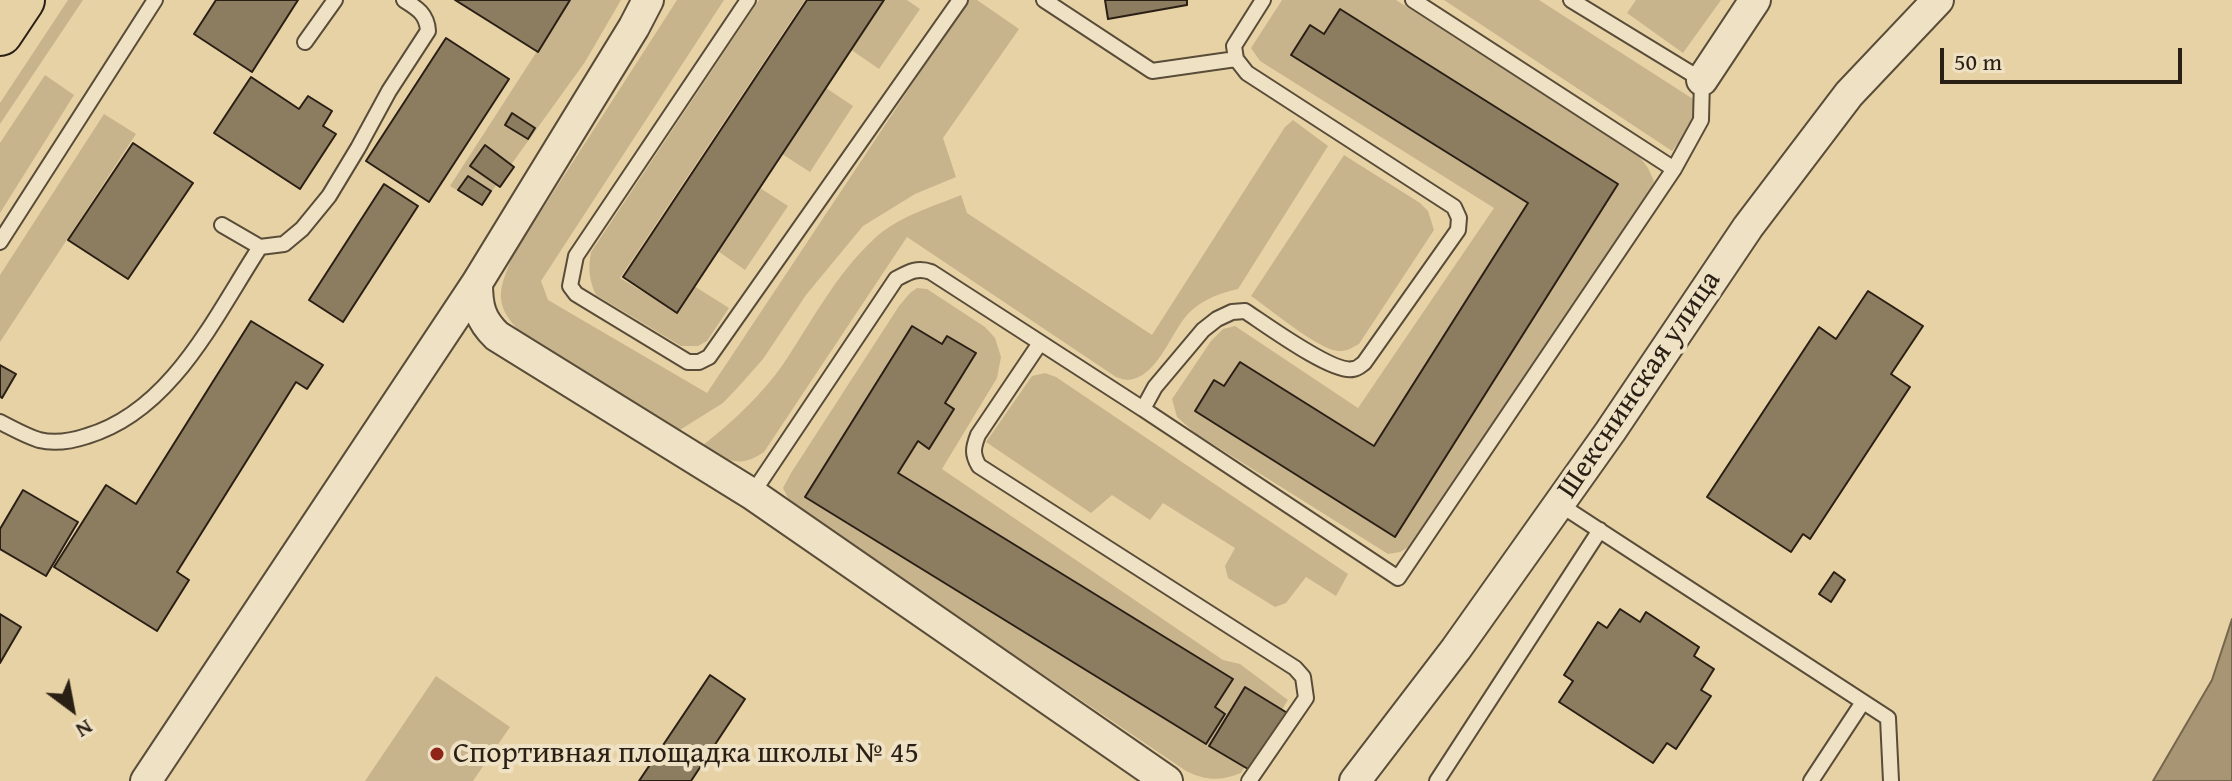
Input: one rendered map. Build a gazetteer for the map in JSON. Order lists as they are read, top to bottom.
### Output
{
  "streets": {
    "street": ["Шекснинская улица"]
  },
  "places": ["Спортивная площадка школы № 45"],
  "scale_bar": "50 m",
  "north": "bottom right"
}
